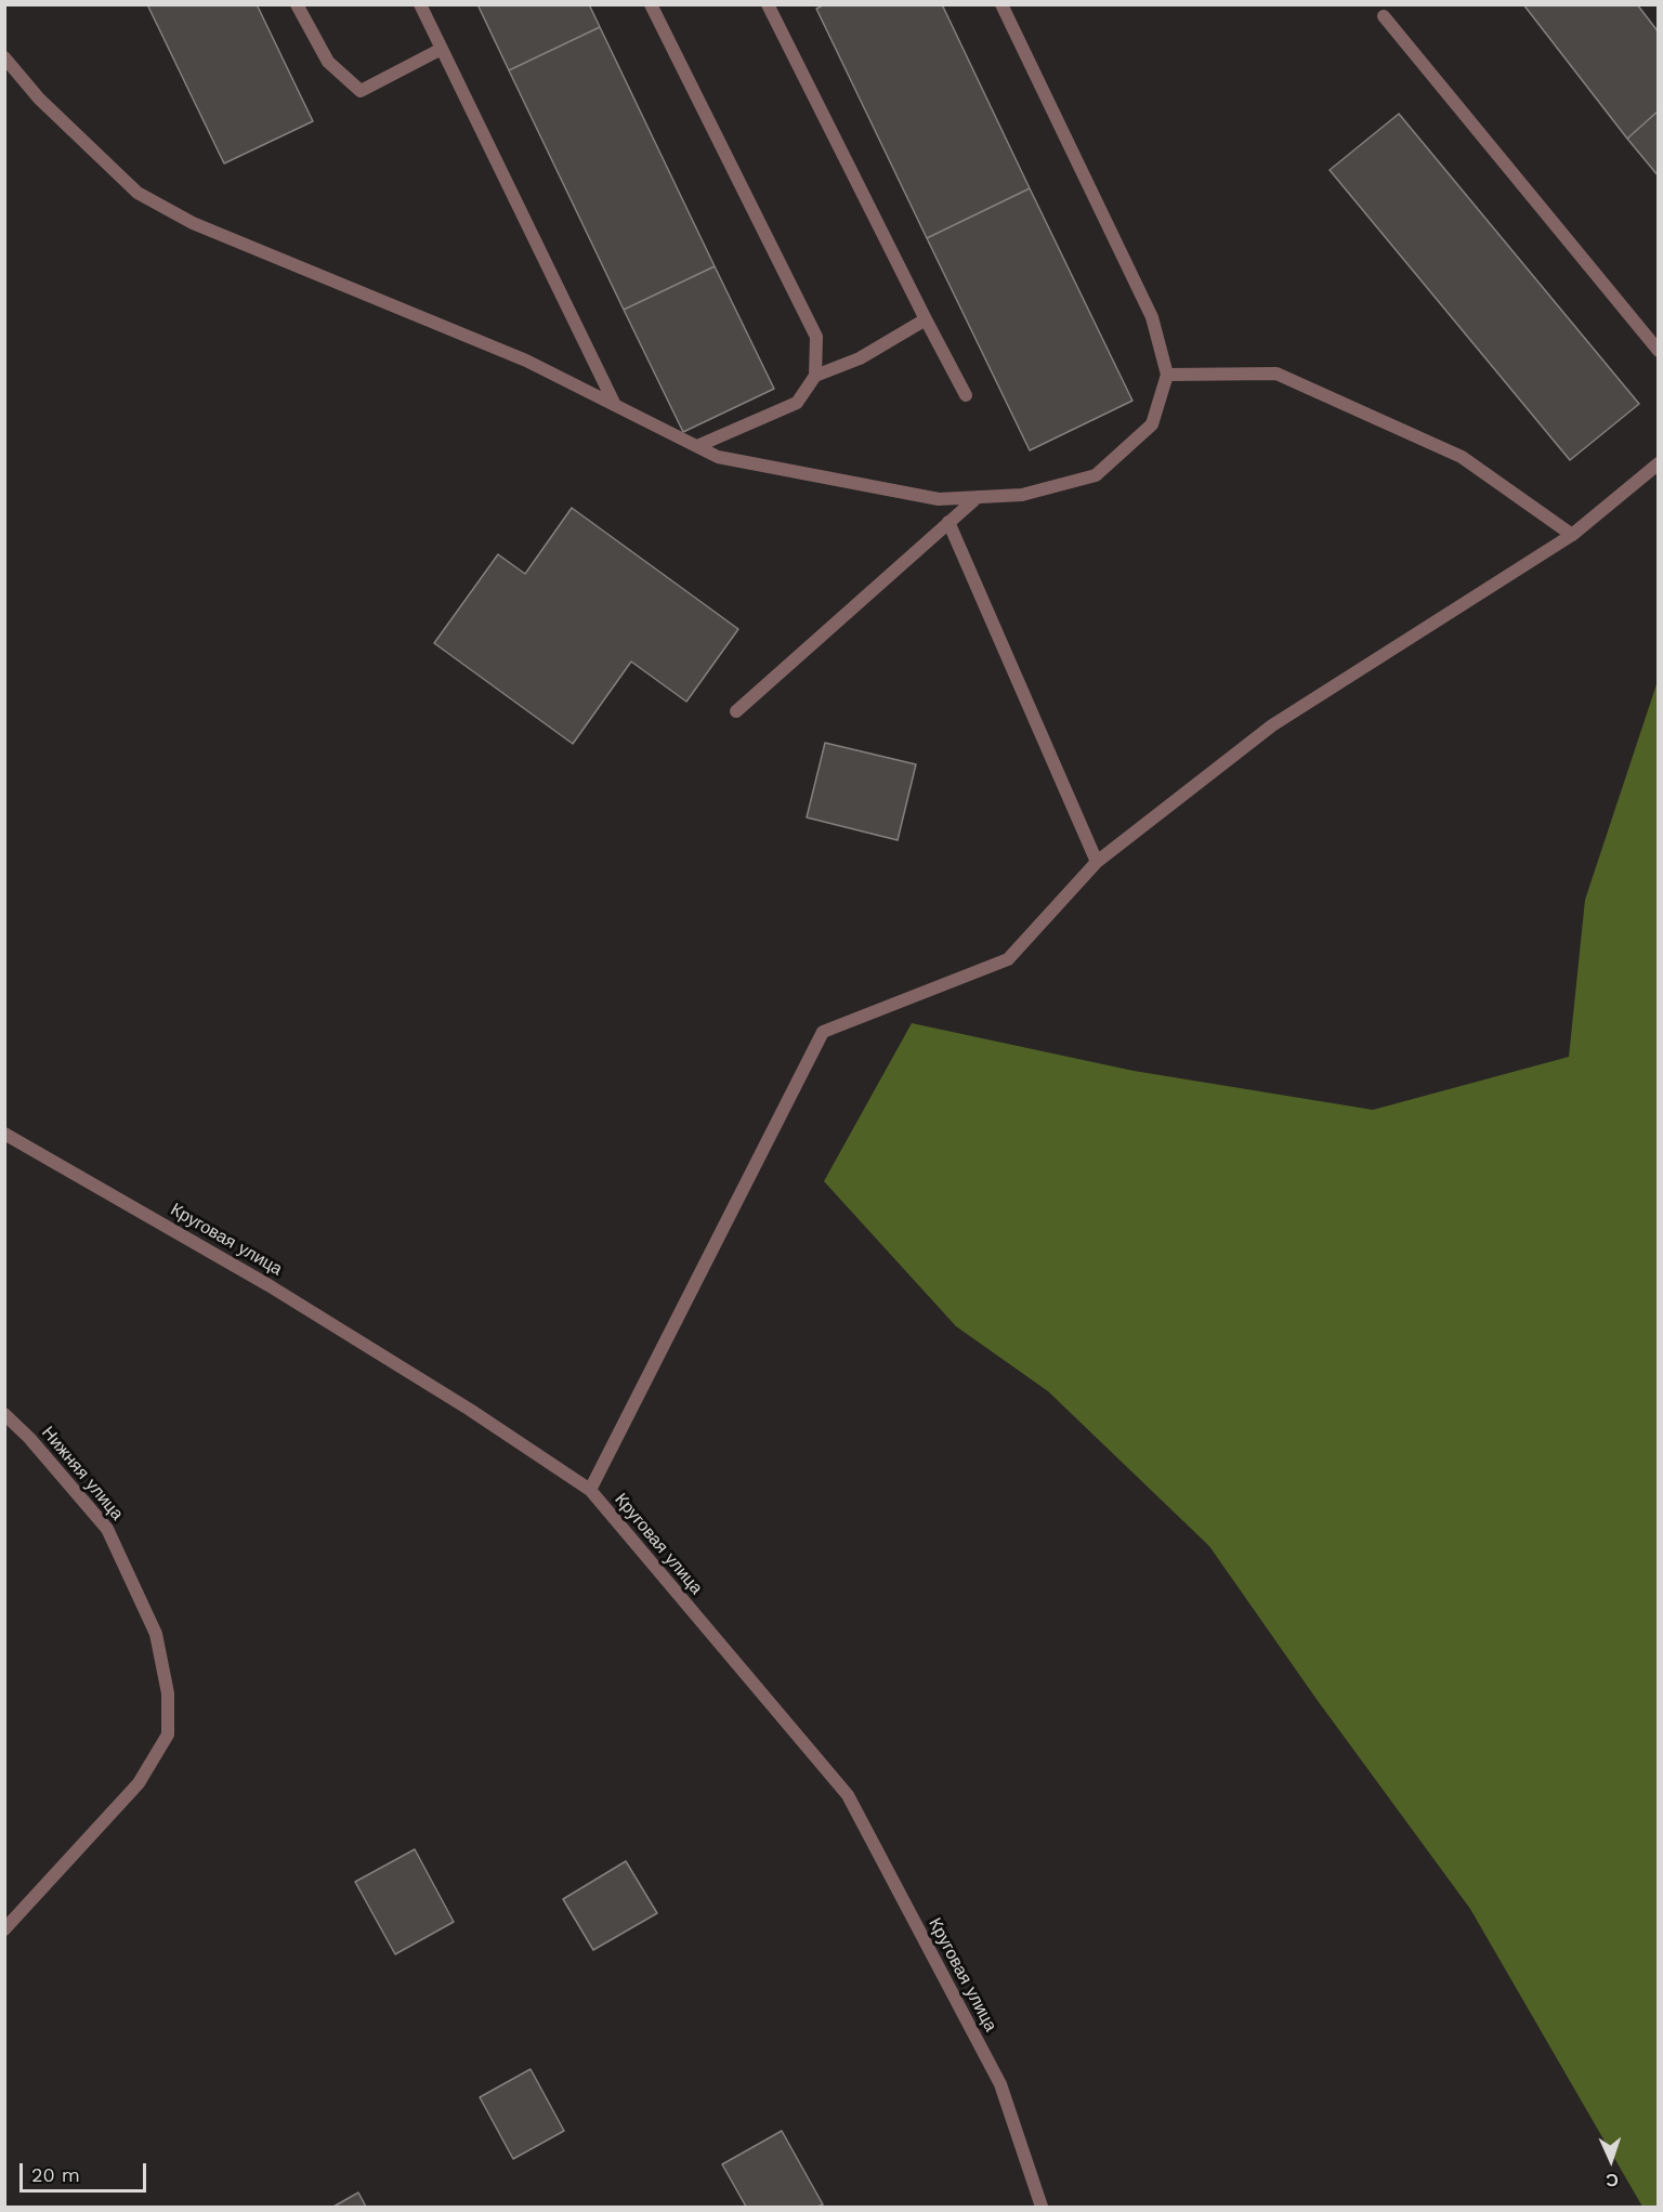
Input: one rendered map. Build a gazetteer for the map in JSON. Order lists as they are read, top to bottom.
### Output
{
  "streets": {
    "street": ["Круговая улица", "Нижняя улица"]
  },
  "scale_bar": "20 m",
  "north": "bottom"
}
